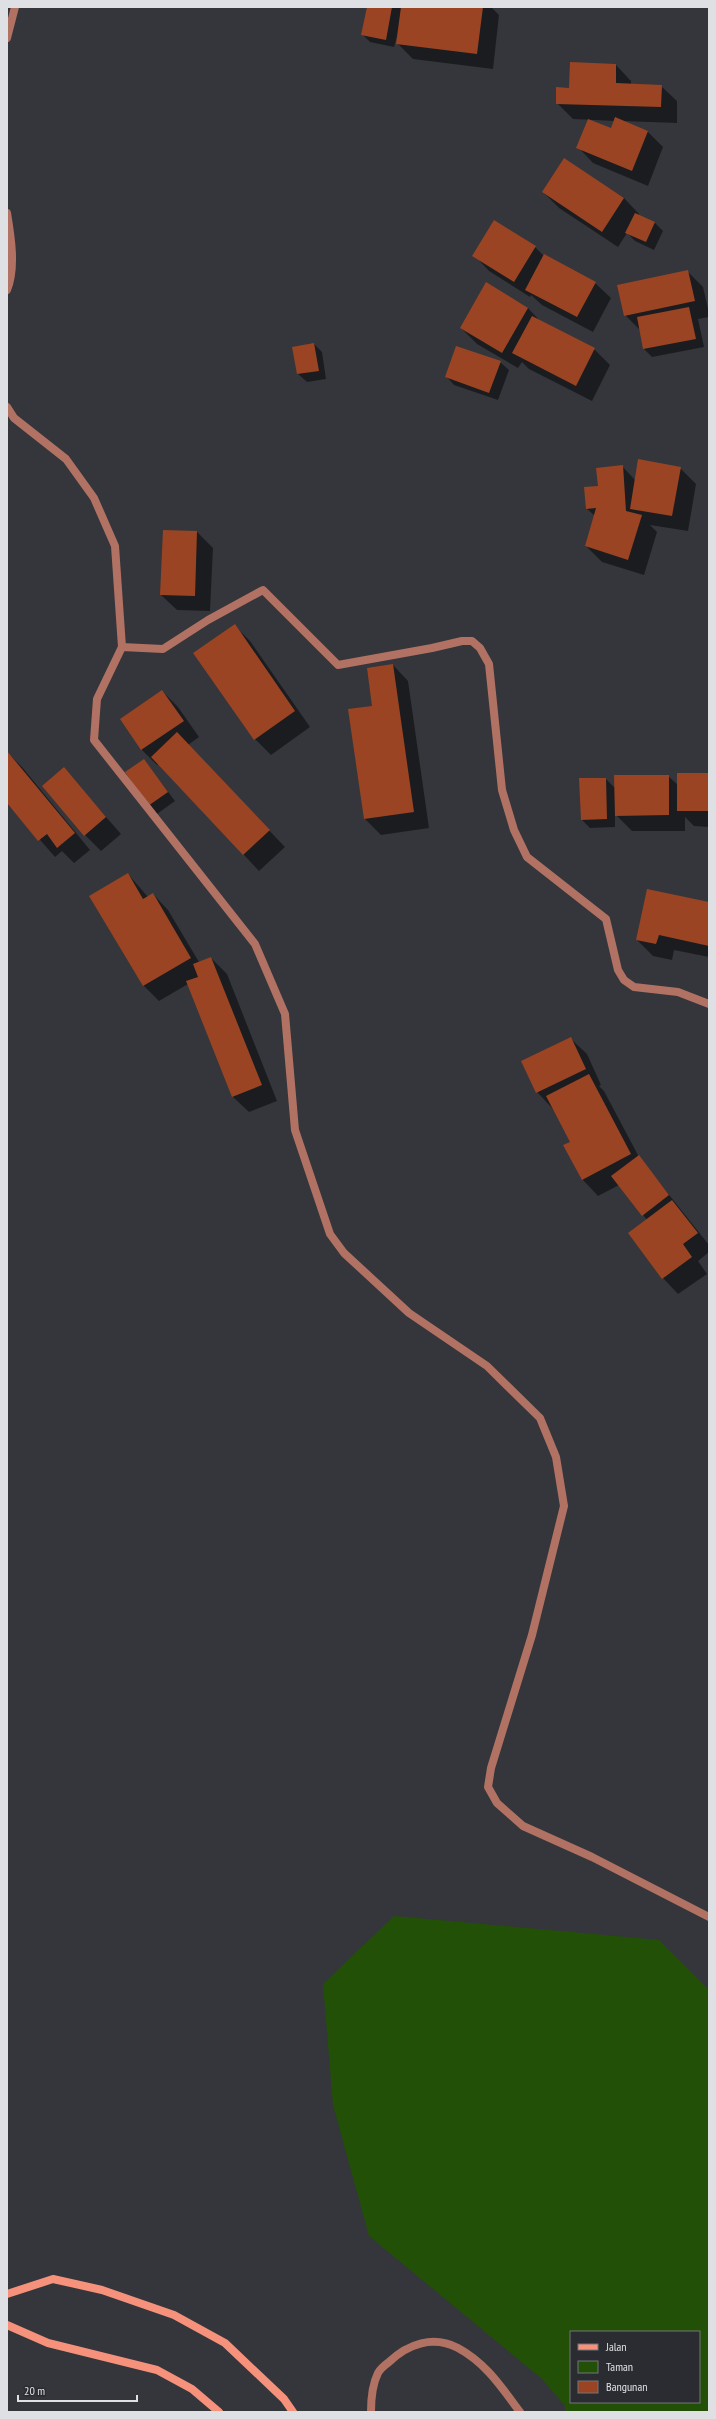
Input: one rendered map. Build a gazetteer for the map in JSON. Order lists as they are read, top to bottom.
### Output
{
  "legend": ["Jalan", "Taman", "Bangunan"],
  "scale_bar": "20 m"
}
